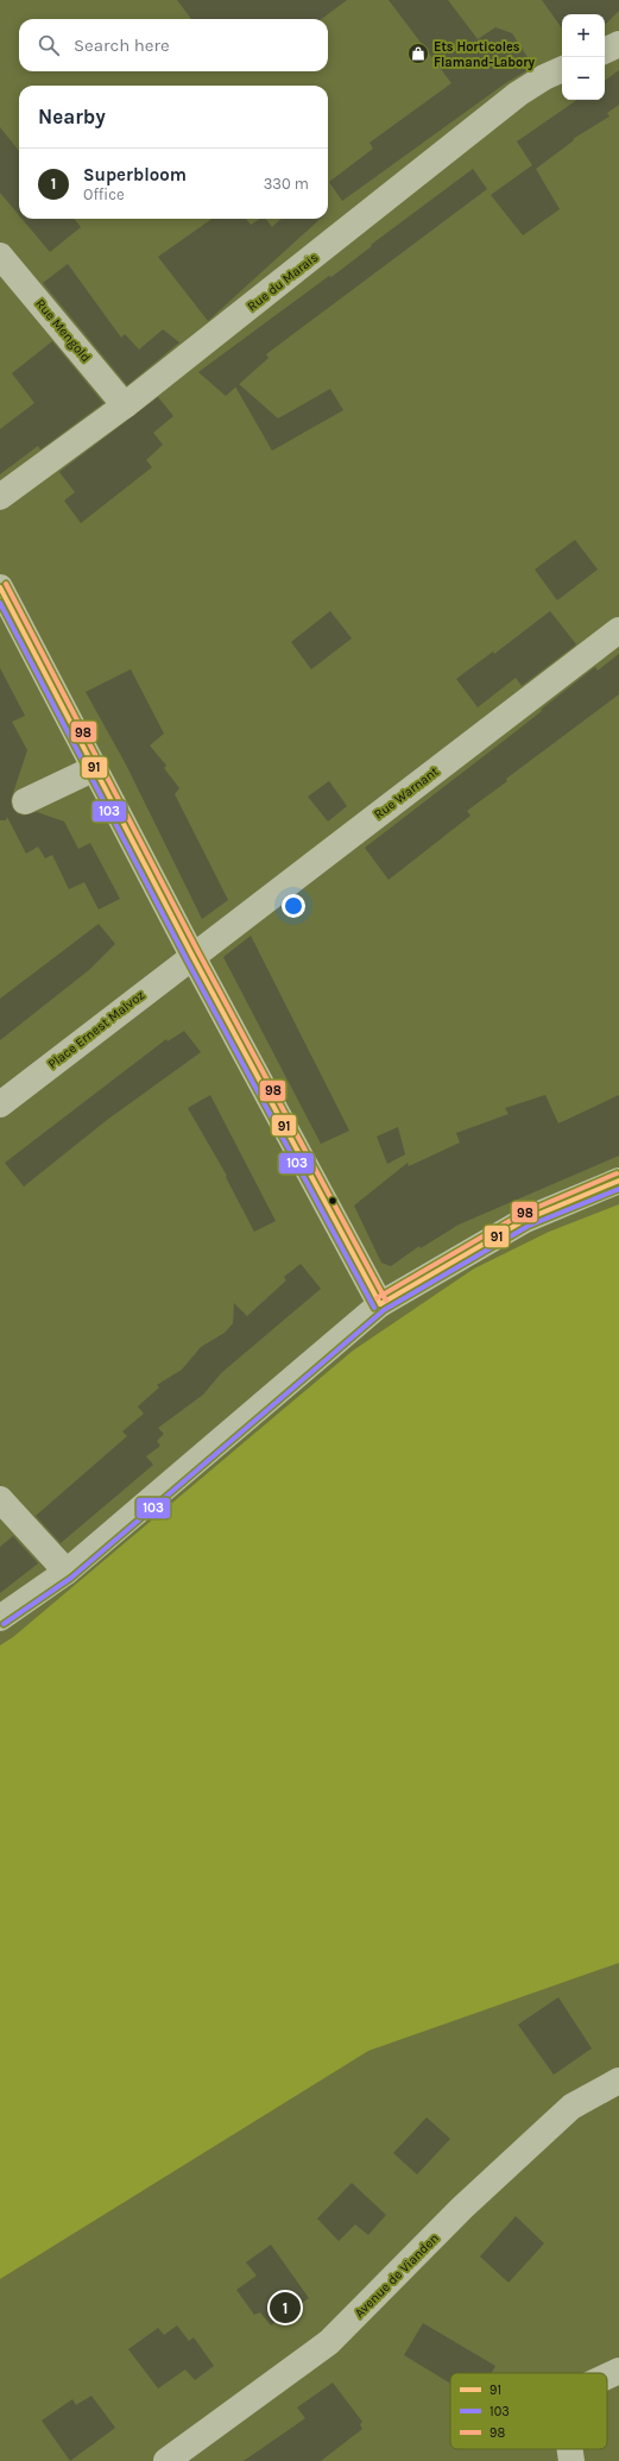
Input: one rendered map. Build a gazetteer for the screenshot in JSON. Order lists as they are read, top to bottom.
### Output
{
  "streets": {
    "street": [
      "Rue du Marais",
      "Rue Mengold",
      "Rue Warnant",
      "Place Ernest Malvoz",
      "Avenue de Vianden"
    ]
  },
  "crossings": [
    ["Rue du Marais", "Rue Mengold"],
    ["Rue Warnant", "Place Ernest Malvoz"]
  ],
  "places": {
    "shop": ["Ets Horticoles Flamand-Labory"]
  },
  "lines": ["transit line 98", "transit line 91", "transit line 103"],
  "legend": ["91", "103", "98"],
  "page": {
    "map_buttons": ["+", "−"],
    "search": "Search here",
    "heading": "Nearby",
    "list": [
      {
        "mark": "1",
        "name": "Superbloom",
        "note": "Office",
        "value": "330 m"
      }
    ],
    "pins": "1"
  }
}
